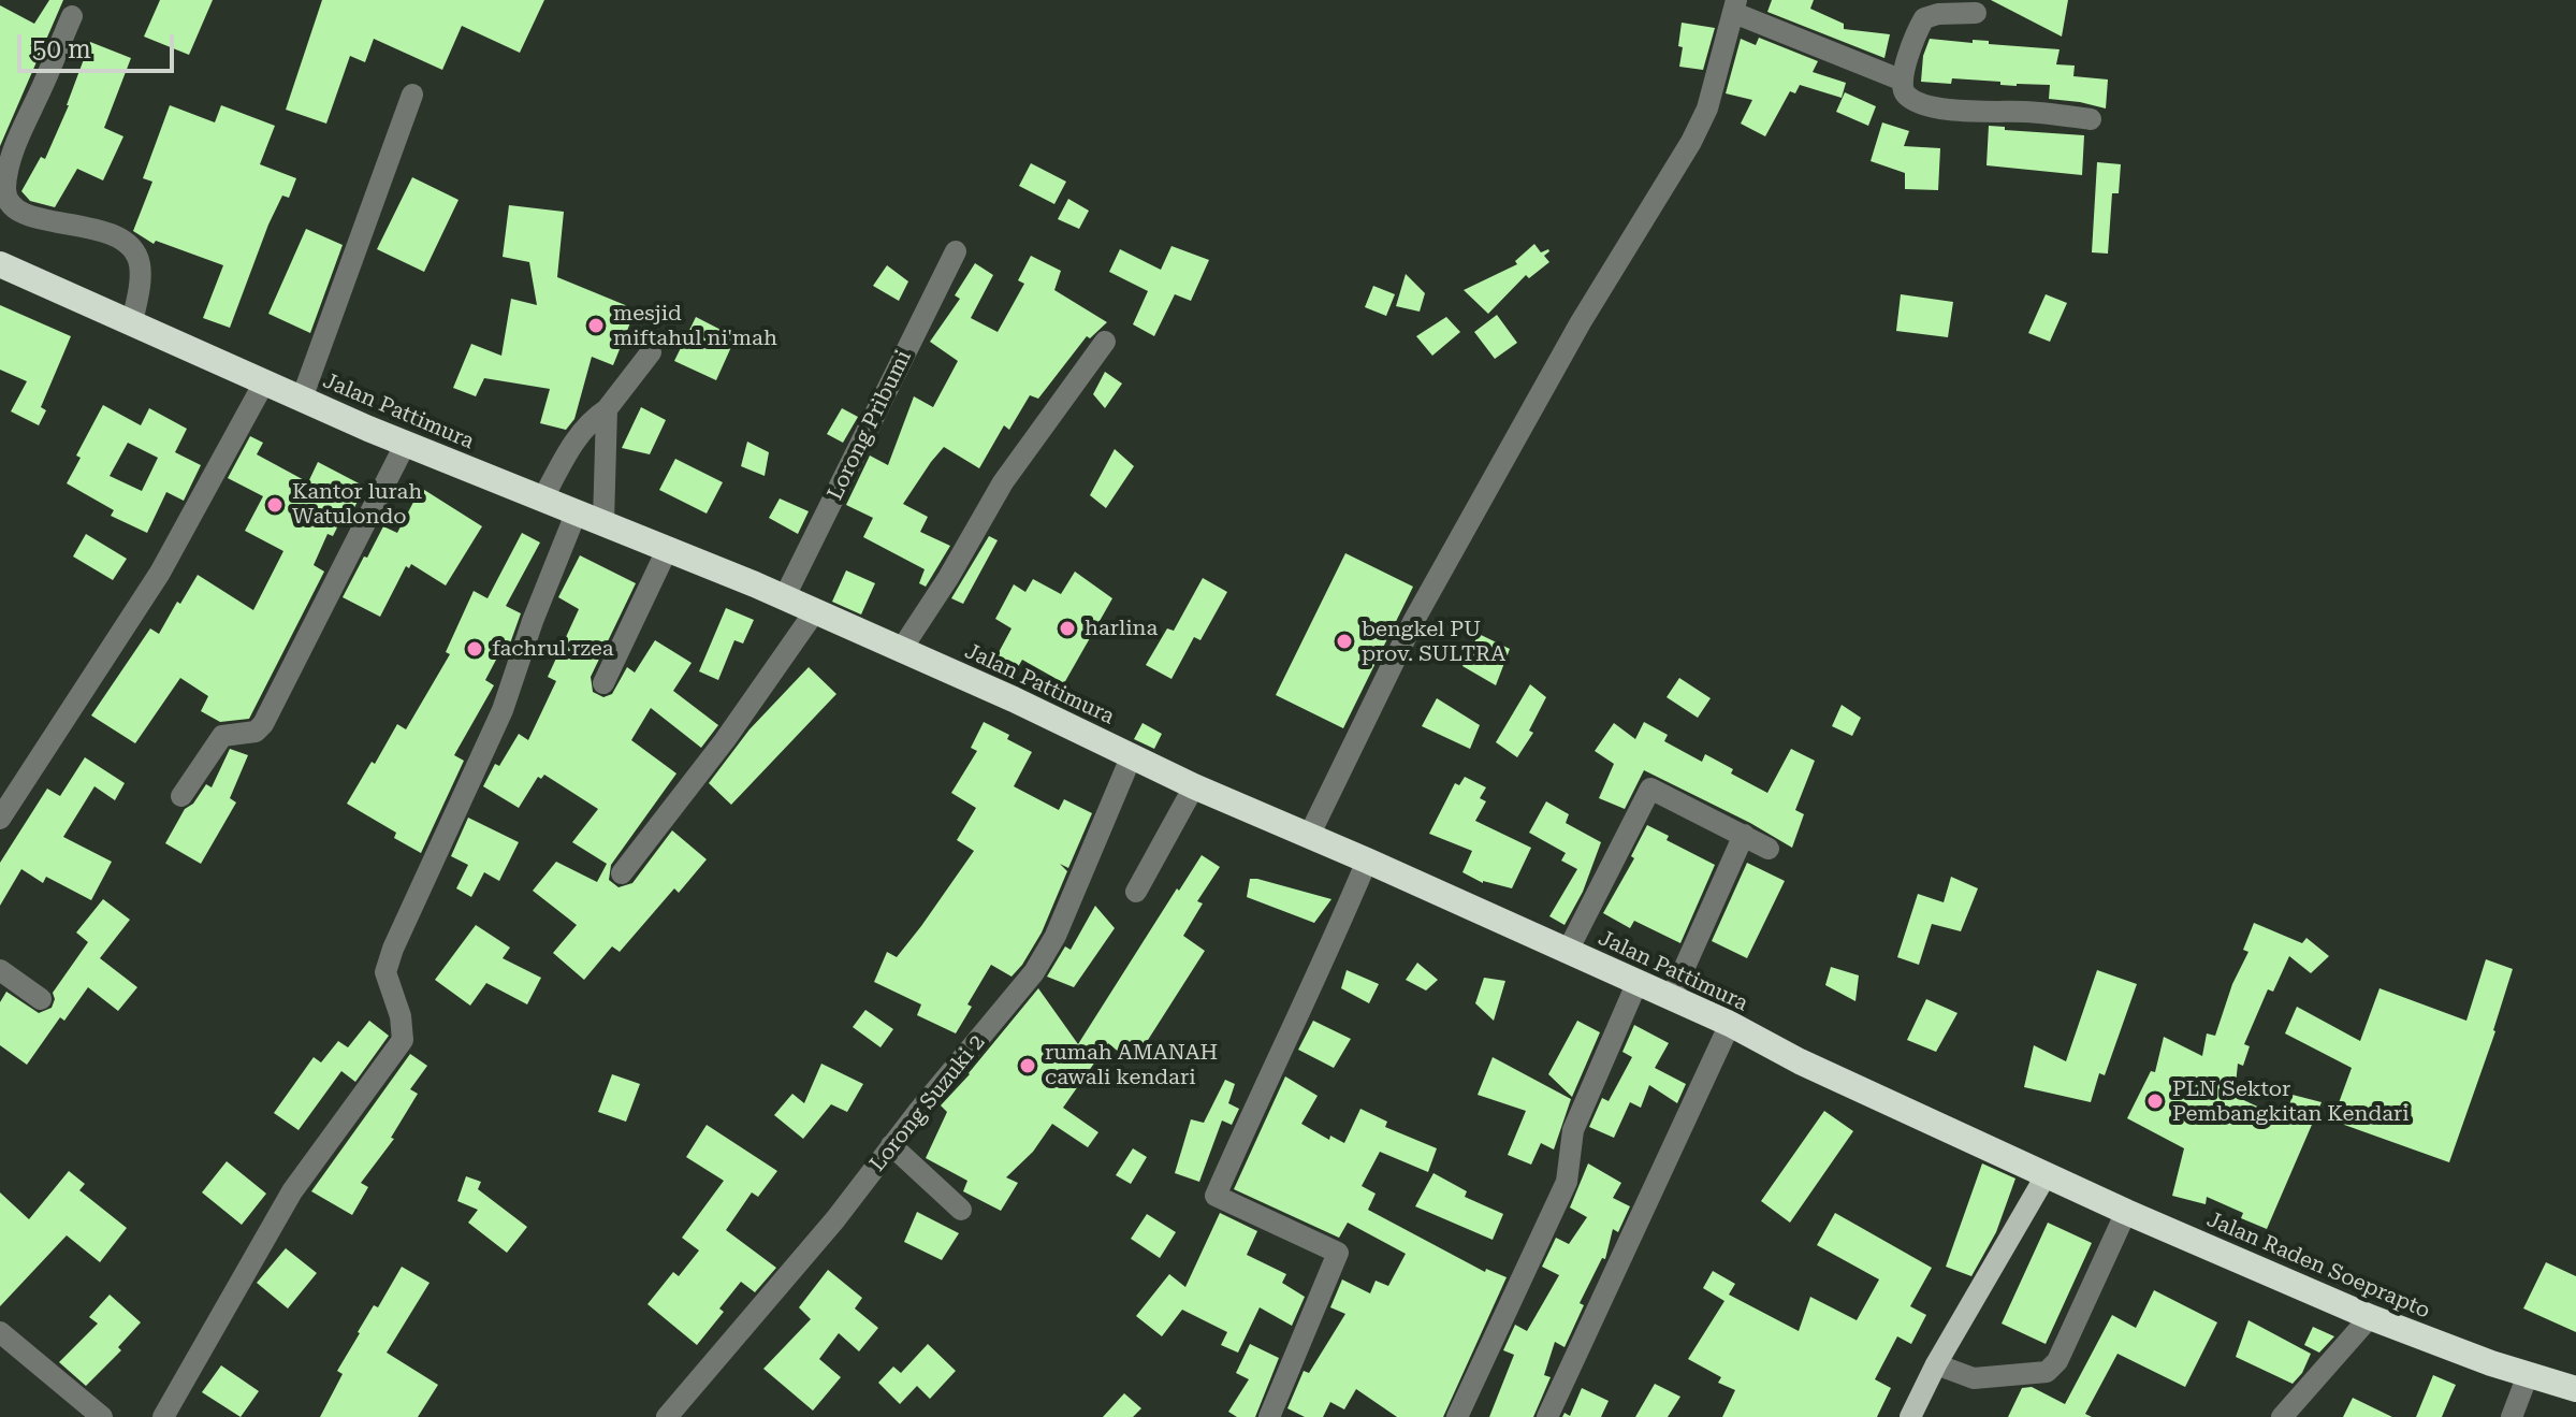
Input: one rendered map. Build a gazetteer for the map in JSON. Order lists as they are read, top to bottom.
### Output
{
  "streets": {
    "highway": ["Jalan Pattimura", "Jalan Raden Soeprapto"],
    "street": ["Lorong Pribumi", "Lorong Suzuki 2"]
  },
  "crossings": [
    ["Jalan Pattimura", "Lorong Pribumi"],
    ["Jalan Pattimura", "Lorong Suzuki 2"],
    ["Jalan Pattimura", "Jalan Raden Soeprapto"]
  ],
  "places": [
    "mesjid miftahul ni'mah",
    "Kantor lurah Watulondo",
    "harlina",
    "bengkel PU prov. SULTRA",
    "fachrul rzea",
    "rumah AMANAH cawali kendari",
    "PLN Sektor Pembangkitan Kendari"
  ],
  "scale_bar": "50 m"
}
